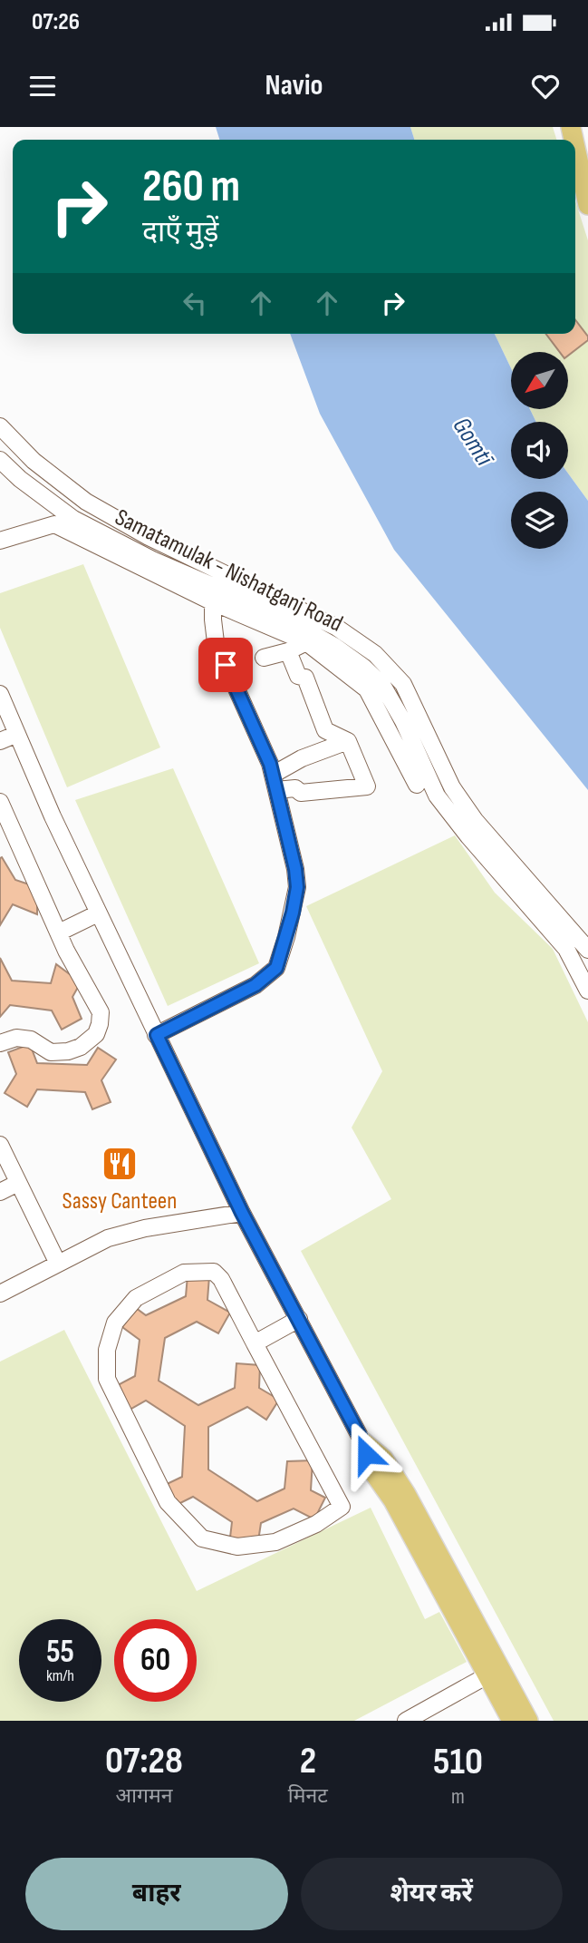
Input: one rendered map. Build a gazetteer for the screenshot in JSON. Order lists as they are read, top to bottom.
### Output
{
  "streets": {
    "street": ["Samatamulak - Nishatganj Road"]
  },
  "water": ["Gomtī"],
  "places": {
    "restaurant": ["Sassy Canteen"]
  },
  "north": "bottom left",
  "page": {
    "status": "07:26",
    "header": "Navio",
    "turn": ["260 m", "दाएँ मुड़ें"],
    "speed": "55 km/h",
    "limit": "60",
    "eta": [
      "07:28",
      "आगमन",
      "2",
      "मिनट",
      "510",
      "m"
    ],
    "buttons": ["बाहर", "शेयर करें"]
  }
}
